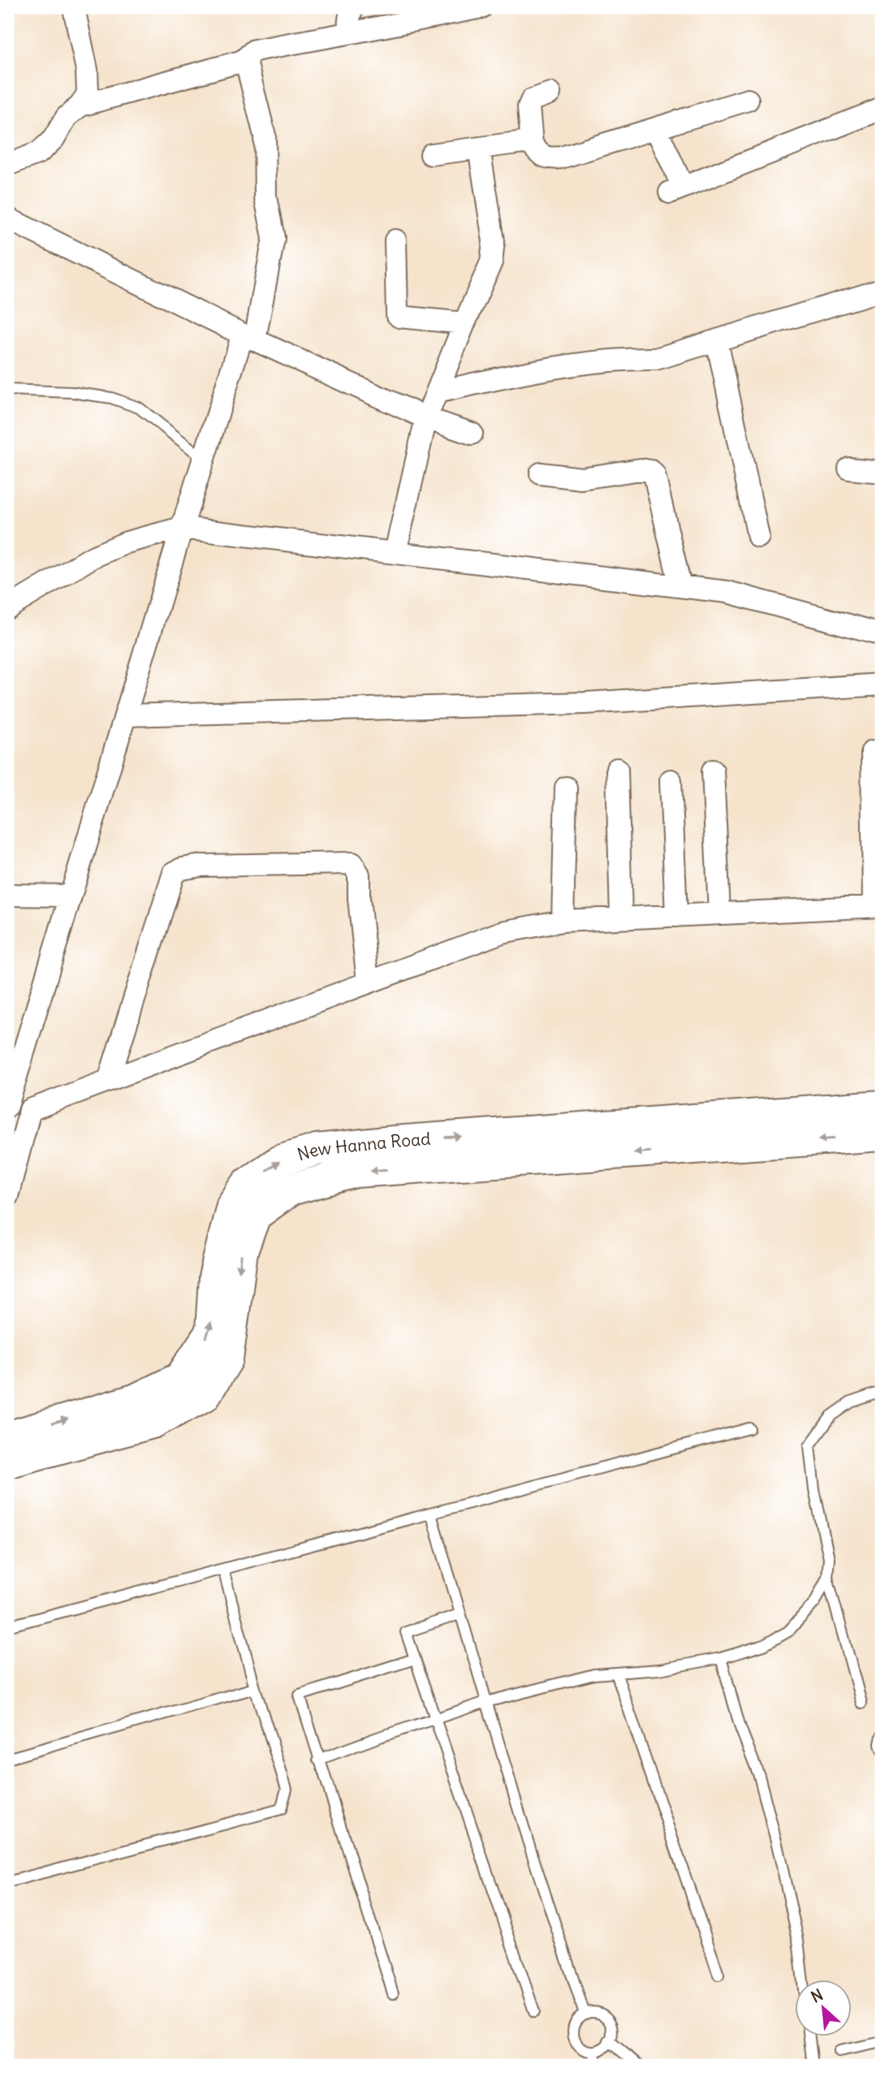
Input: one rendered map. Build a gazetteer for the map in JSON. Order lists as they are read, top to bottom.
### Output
{
  "streets": {
    "main road": ["New Hanna Road"]
  },
  "north": "top left"
}
